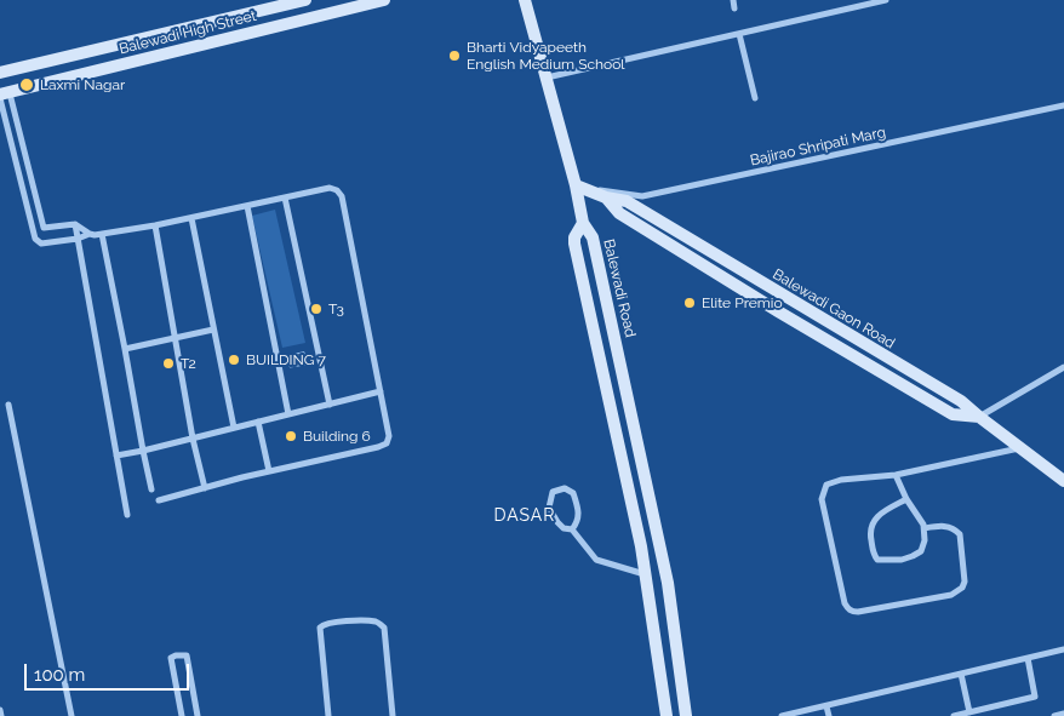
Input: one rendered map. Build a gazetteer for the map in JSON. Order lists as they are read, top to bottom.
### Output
{
  "streets": {
    "street": [
      "Balewadi High Street",
      "Bajirao Shripati Marg",
      "Balewadi Road",
      "Balewadi Gaon Road"
    ]
  },
  "crossings": [
    ["Bajirao Shripati Marg", "Balewadi Gaon Road"]
  ],
  "districts": ["DASAR"],
  "places": [
    "Bharti Vidyapeeth English Medium School",
    "Laxmi Nagar",
    "Elite Premio",
    "T3",
    "BUILDING 7",
    "T2",
    "Building 6"
  ],
  "scale_bar": "100 m"
}
